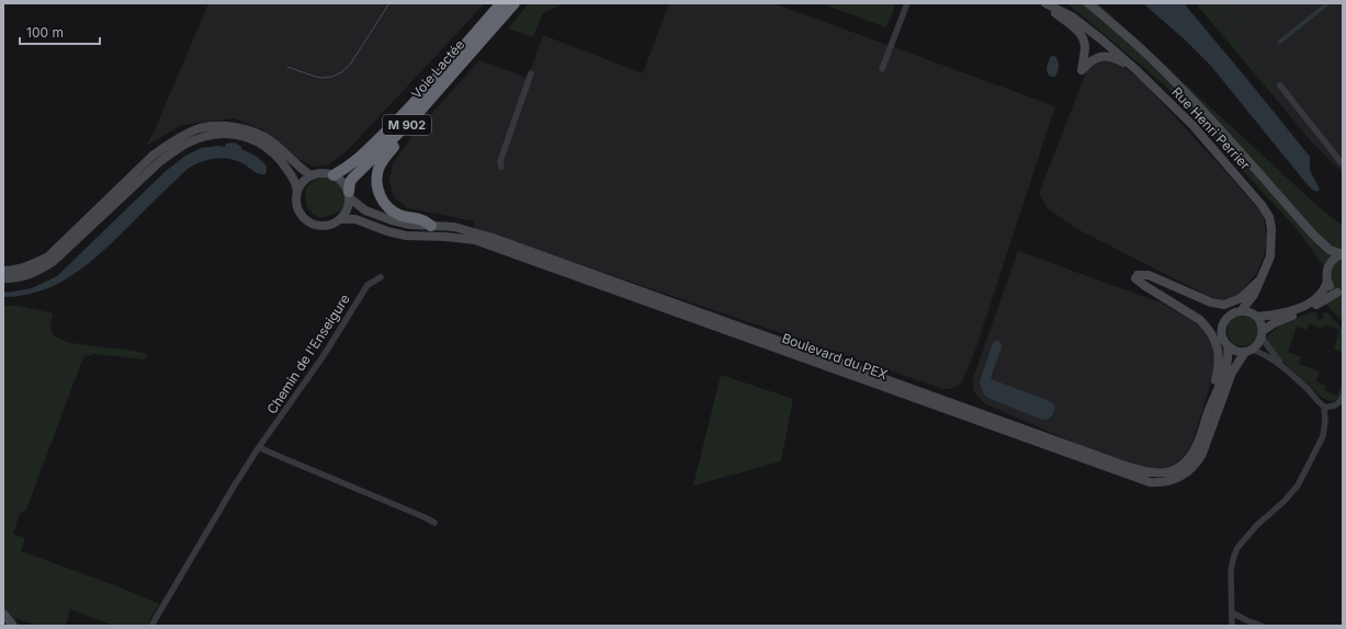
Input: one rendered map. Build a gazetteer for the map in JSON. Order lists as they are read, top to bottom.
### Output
{
  "streets": {
    "highway": ["Voie Lactée", "M 902"],
    "main road": ["Rue Henri Perrier", "Boulevard du PEX"],
    "street": ["Chemin de l'Enseigure"]
  },
  "crossings": [
    ["Voie Lactée", "Boulevard du PEX"],
    ["Rue Henri Perrier", "Boulevard du PEX"]
  ],
  "scale_bar": "100 m"
}
